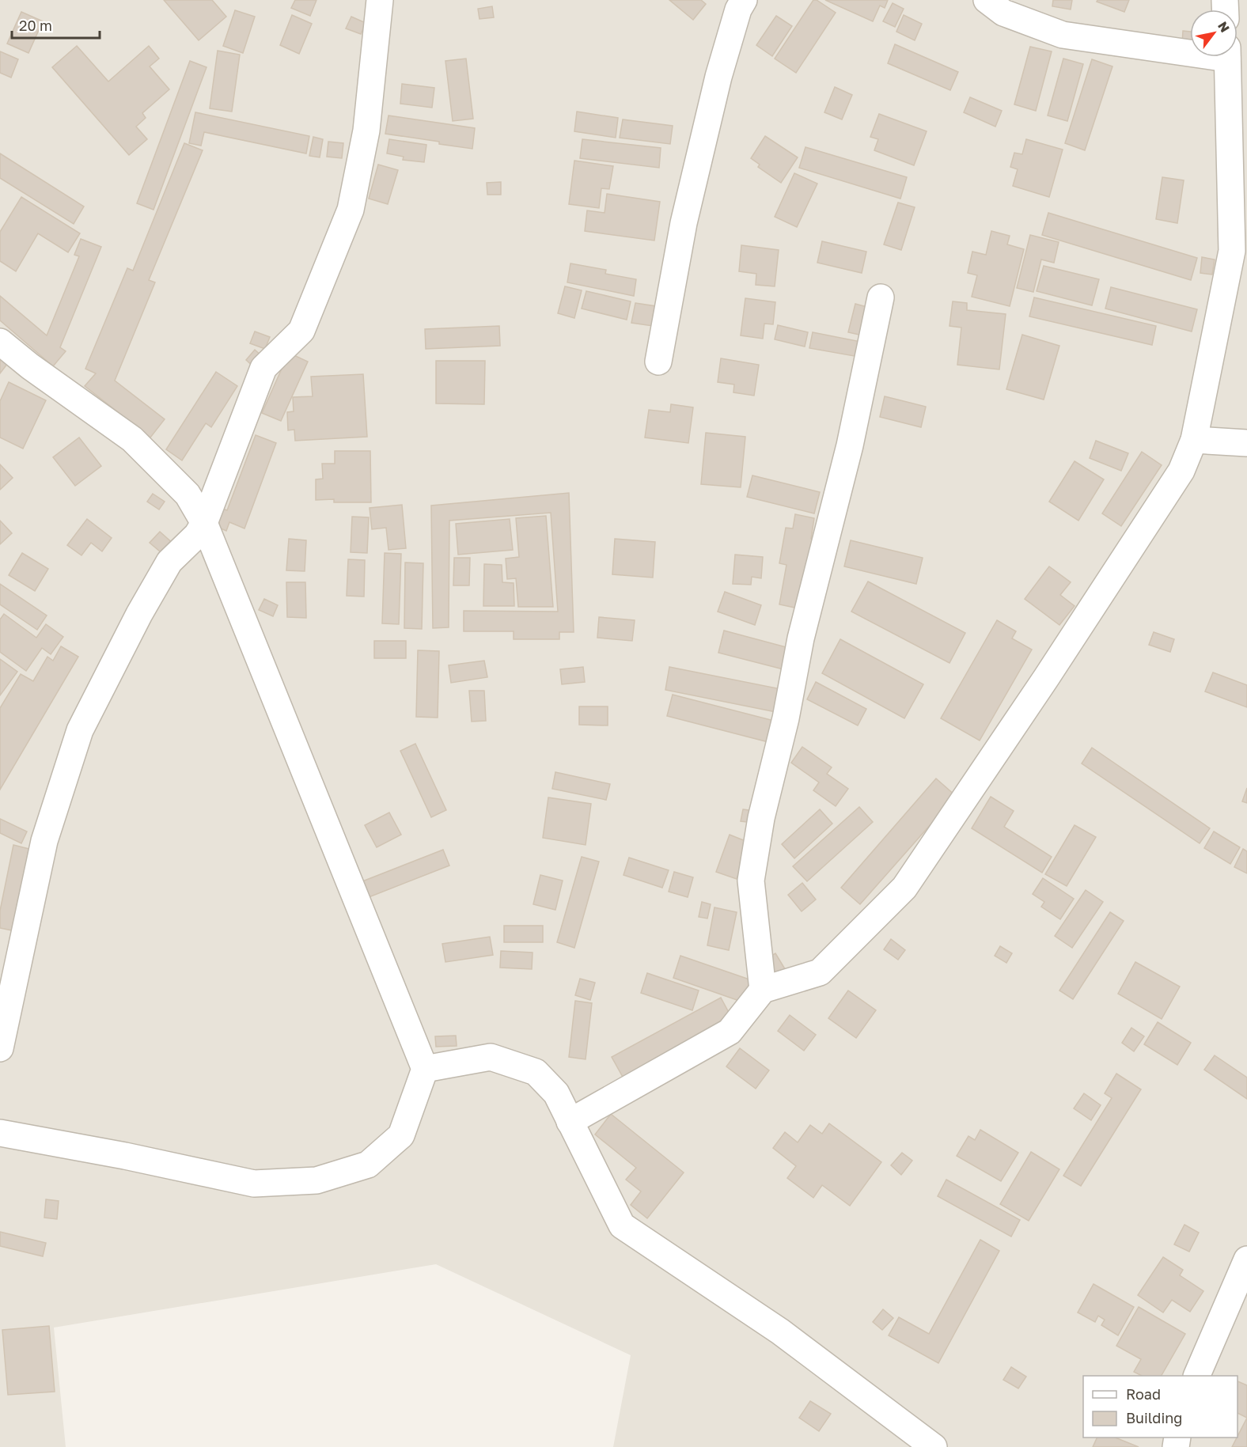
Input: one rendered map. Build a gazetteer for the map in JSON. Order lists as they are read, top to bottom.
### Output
{
  "legend": ["Road", "Building"],
  "scale_bar": "20 m",
  "north": "top right"
}
